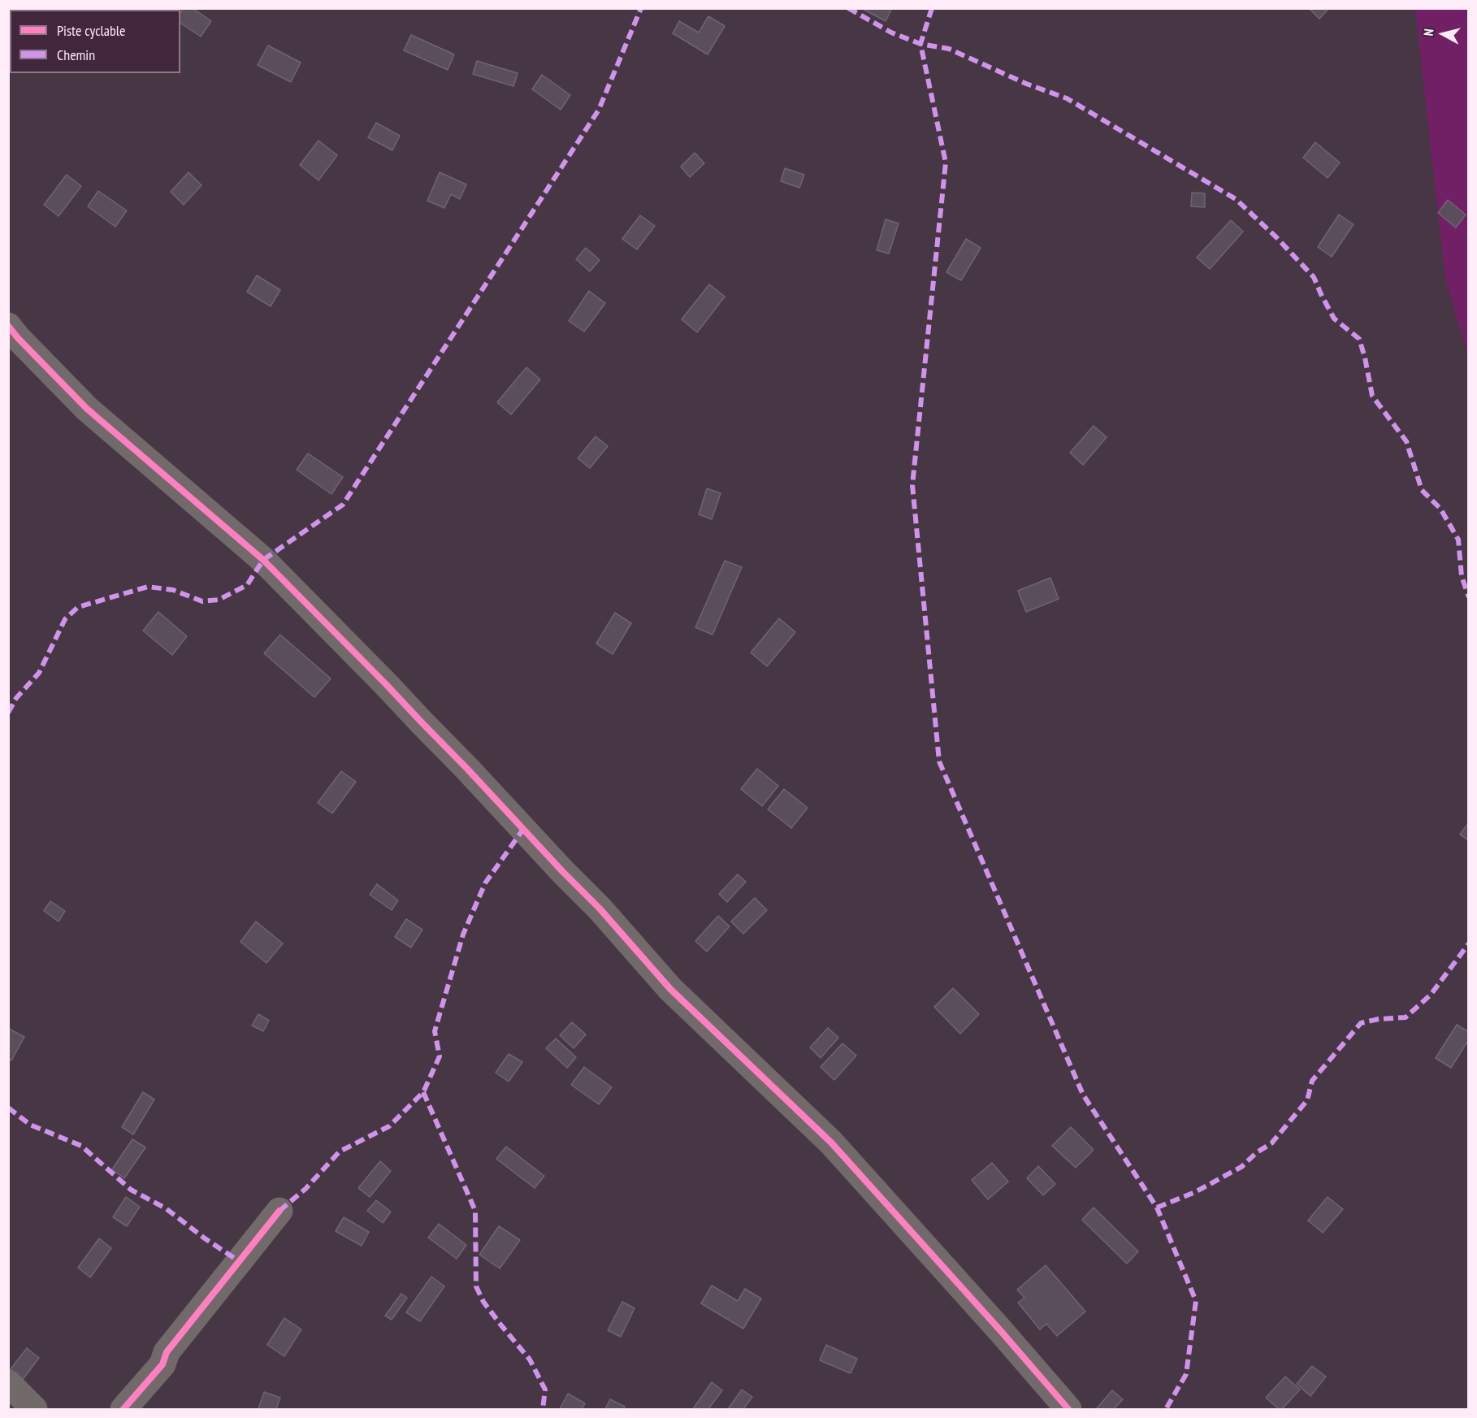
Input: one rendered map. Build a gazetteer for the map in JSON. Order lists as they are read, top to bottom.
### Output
{
  "legend": ["Piste cyclable", "Chemin"],
  "north": "left"
}
